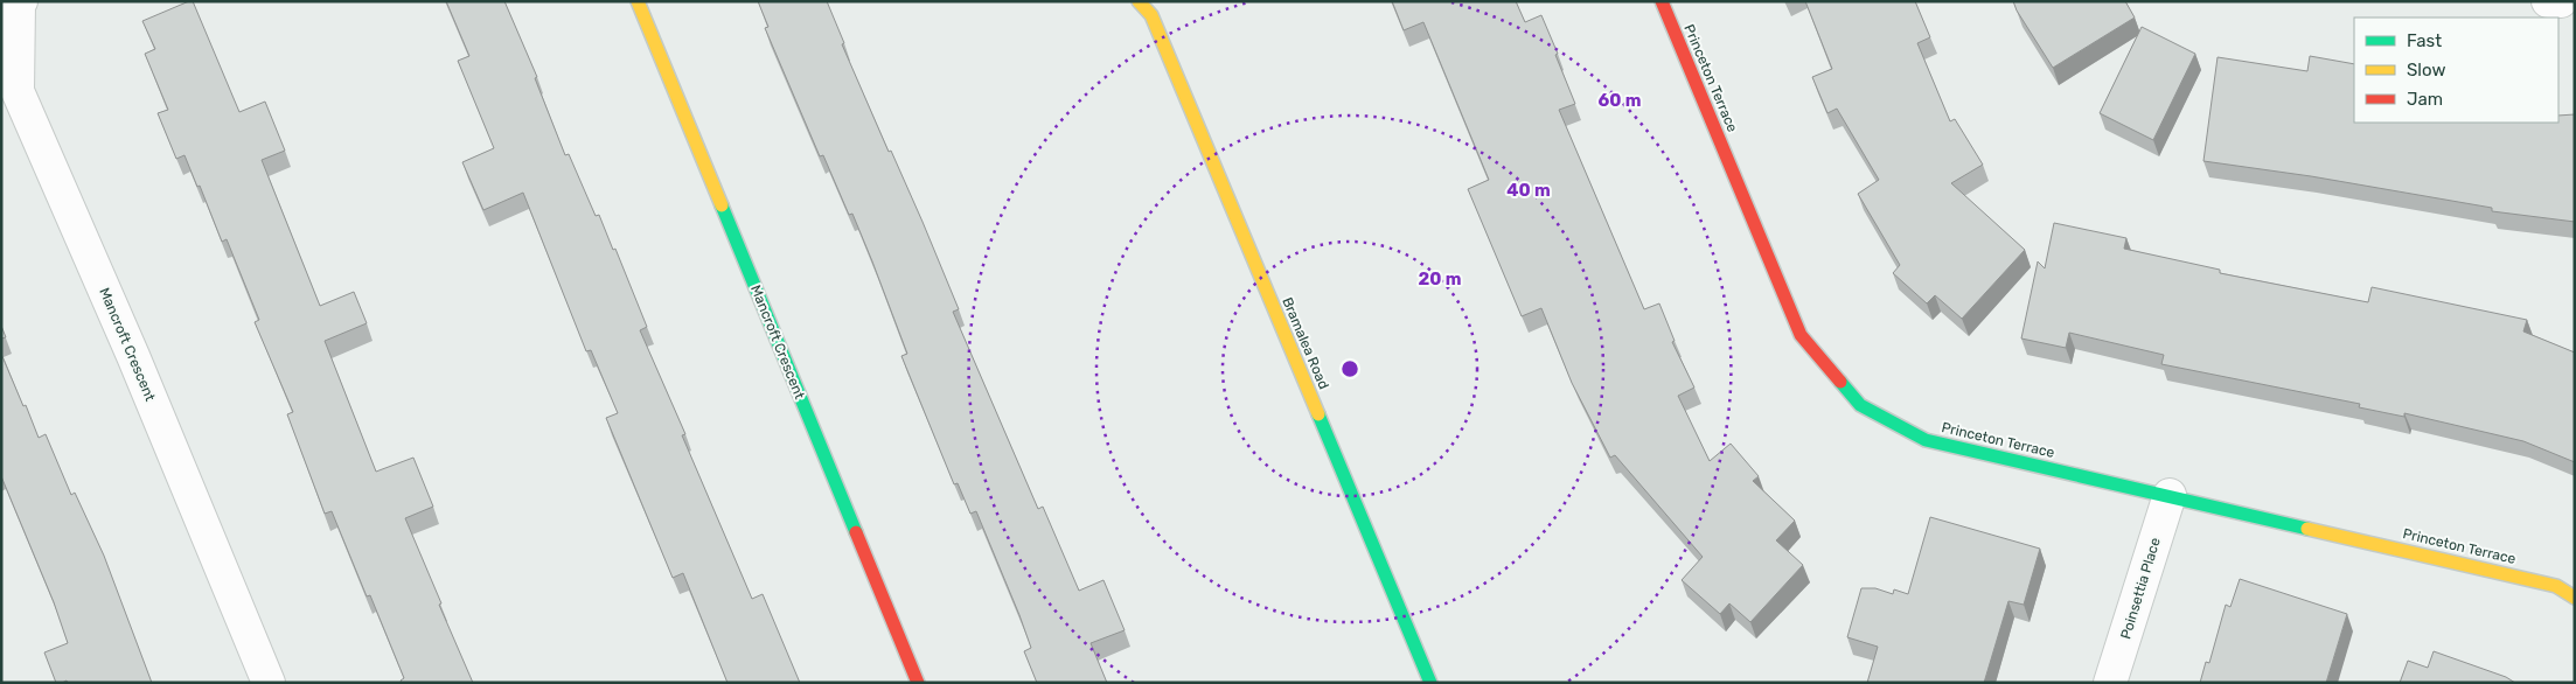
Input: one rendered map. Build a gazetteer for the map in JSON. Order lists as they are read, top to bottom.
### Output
{
  "streets": {
    "street": [
      "Princeton Terrace",
      "Mancroft Crescent",
      "Bramalea Road",
      "Poinsettia Place"
    ]
  },
  "crossings": [
    ["Princeton Terrace", "Poinsettia Place"]
  ],
  "legend": ["Fast", "Slow", "Jam"],
  "rings": ["60 m", "40 m", "20 m"]
}
